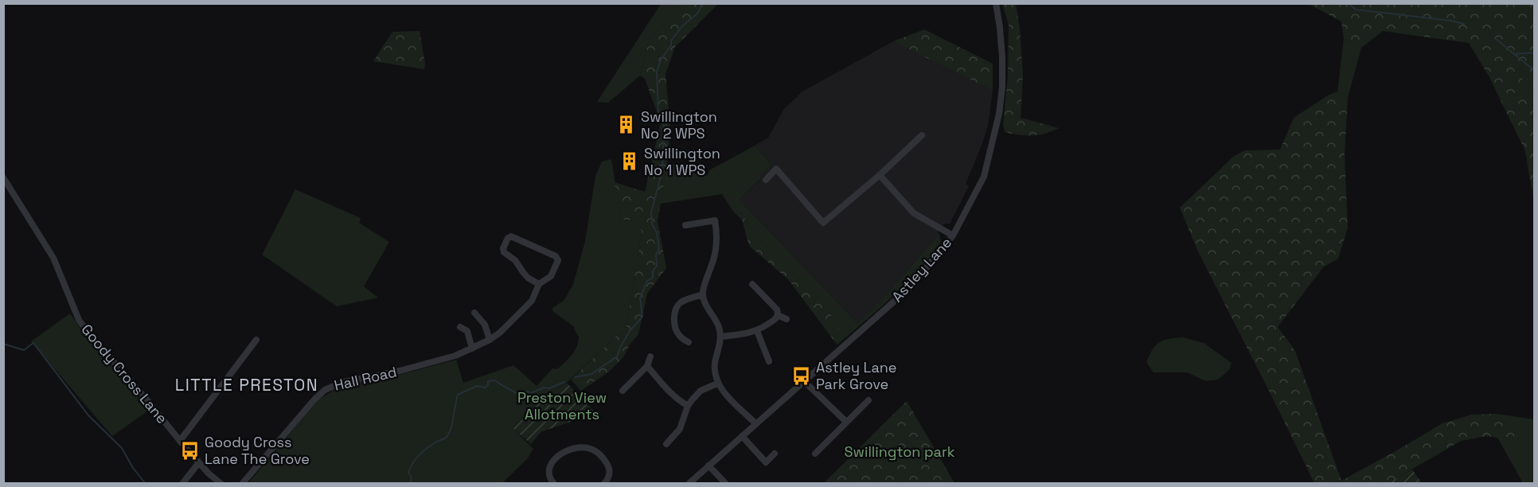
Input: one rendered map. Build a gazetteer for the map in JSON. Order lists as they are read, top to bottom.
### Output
{
  "streets": {
    "street": ["Astley Lane", "Goody Cross Lane", "Hall Road"]
  },
  "districts": ["LITTLE PRESTON"],
  "parks": ["Preston View Allotments", "Swillington park"],
  "places": {
    "building": ["Swillington No 2 WPS", "Swillington No 1 WPS"],
    "bus stop": ["Astley Lane Park Grove", "Goody Cross Lane The Grove"]
  }
}
